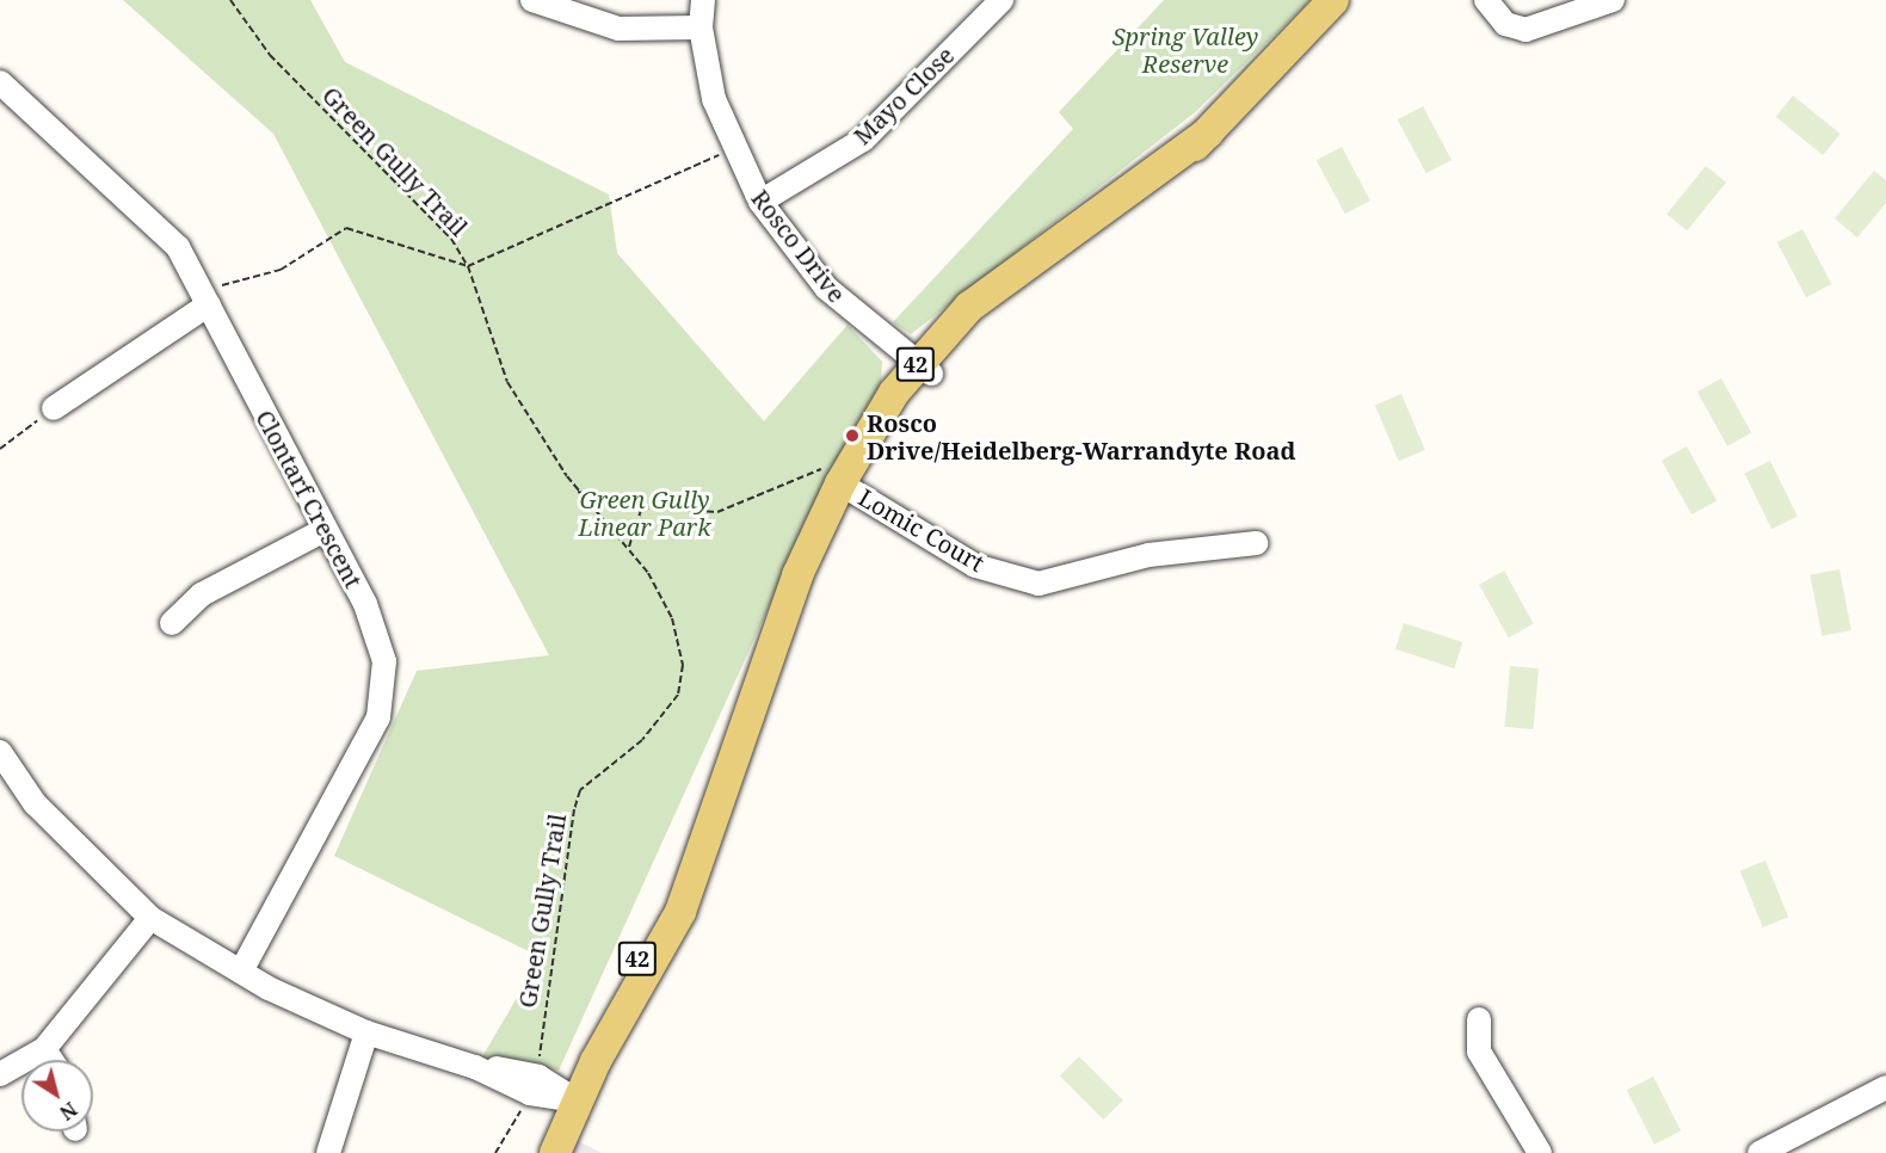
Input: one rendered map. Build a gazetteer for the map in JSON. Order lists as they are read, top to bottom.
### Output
{
  "streets": {
    "main road": ["42"],
    "street": [
      "Mayo Close",
      "Rosco Drive",
      "Clontarf Crescent",
      "Lomic Court"
    ],
    "path": ["Green Gully Trail"]
  },
  "crossings": [
    ["Mayo Close", "Rosco Drive"],
    ["Green Gully Trail", "42"],
    ["Rosco Drive", "42"],
    ["42", "Lomic Court"]
  ],
  "parks": ["Spring Valley Reserve", "Green Gully Linear Park"],
  "places": ["Rosco Drive/Heidelberg-Warrandyte Road"],
  "north": "bottom right"
}
